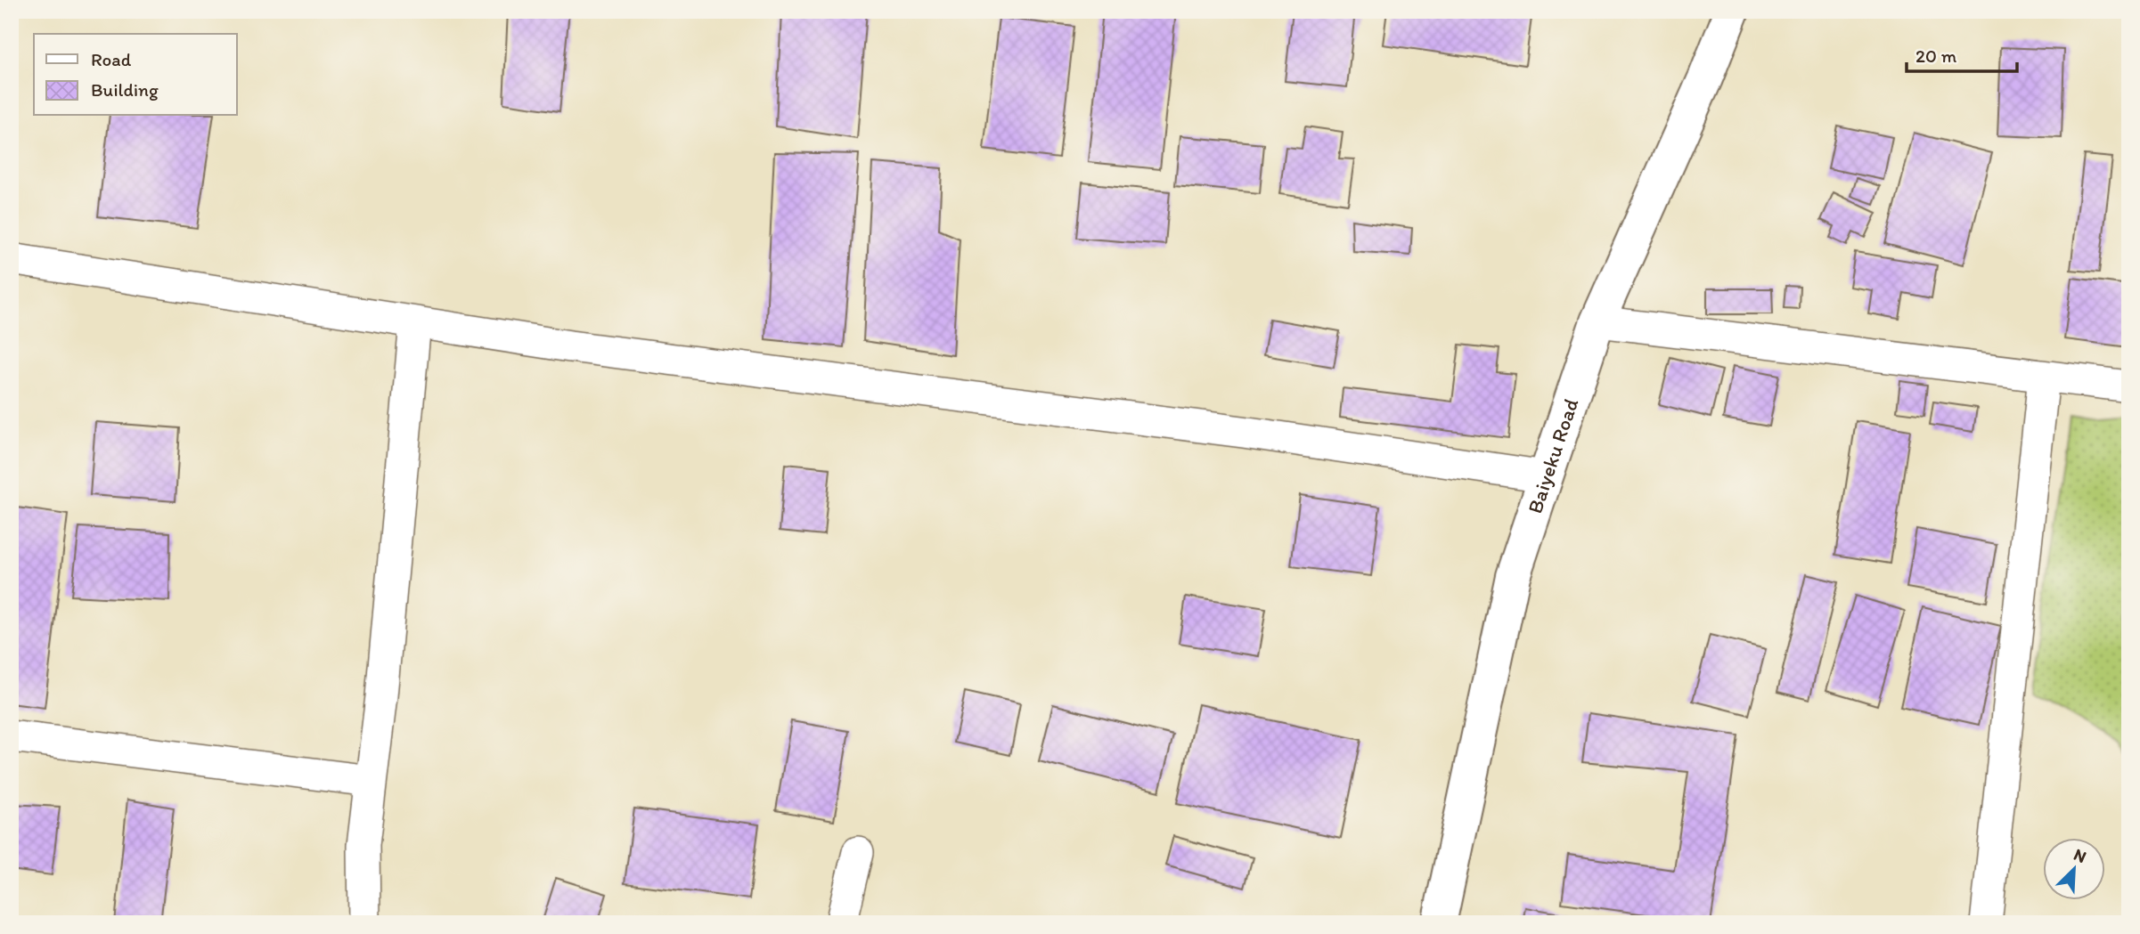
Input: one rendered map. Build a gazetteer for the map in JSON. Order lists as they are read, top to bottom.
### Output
{
  "streets": {
    "main road": ["Baiyeku Road"]
  },
  "legend": ["Road", "Building"],
  "scale_bar": "20 m",
  "north": "top right"
}
